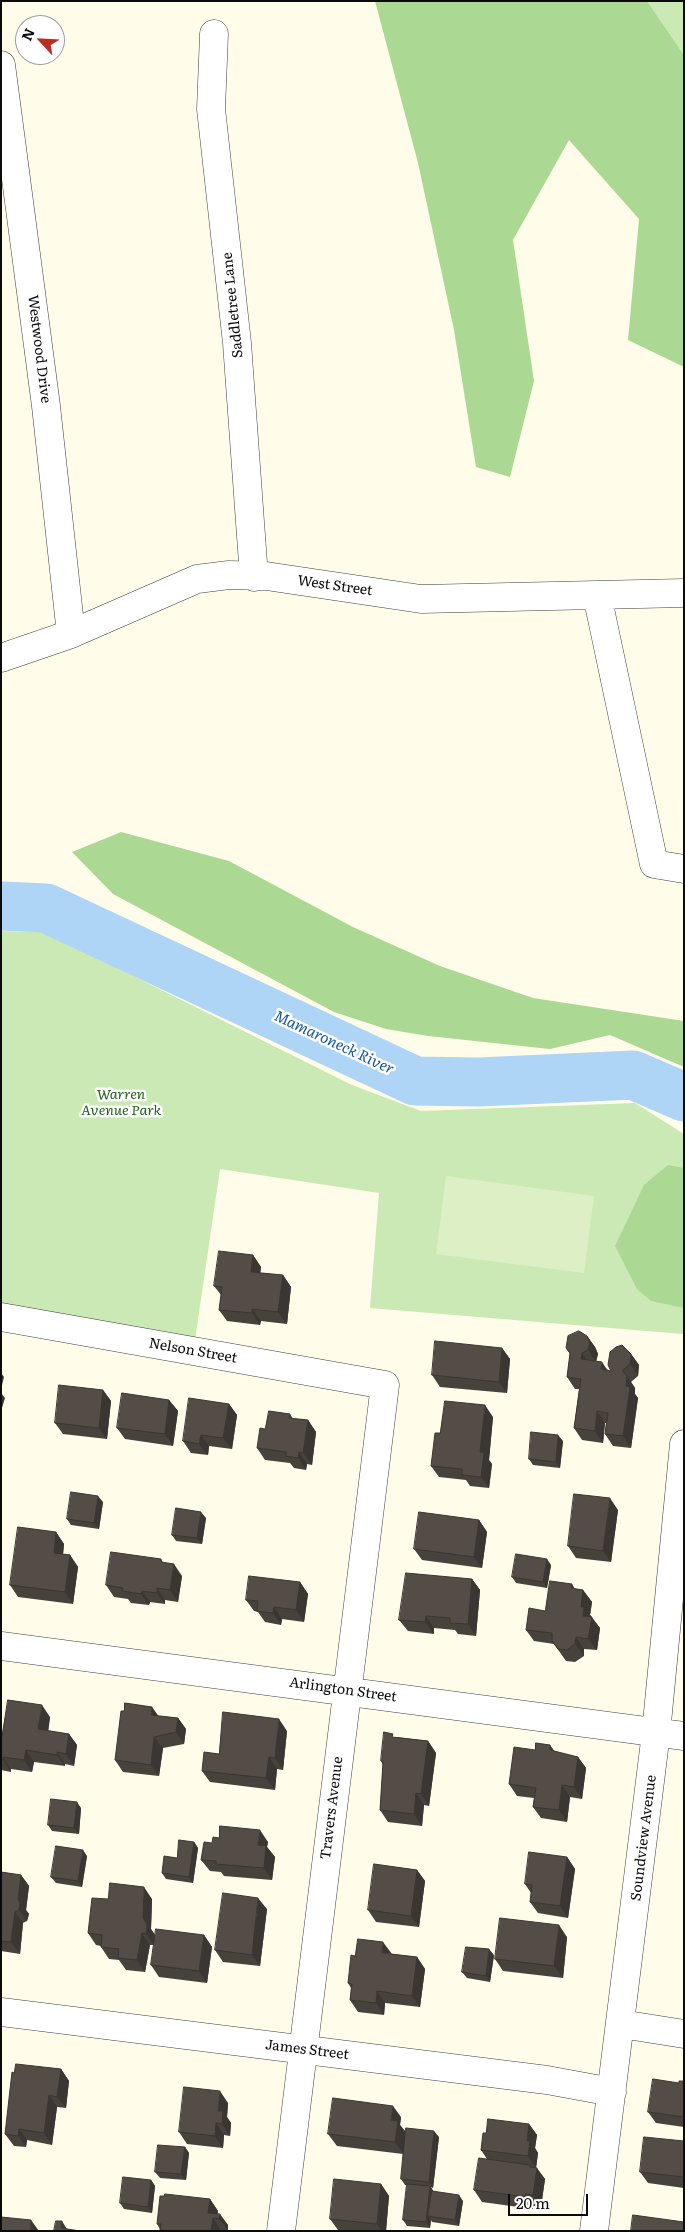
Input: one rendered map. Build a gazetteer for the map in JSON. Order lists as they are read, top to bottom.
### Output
{
  "streets": {
    "street": [
      "Saddletree Lane",
      "Westwood Drive",
      "West Street",
      "Nelson Street",
      "Arlington Street",
      "Travers Avenue",
      "Soundview Avenue",
      "James Street"
    ]
  },
  "crossings": [
    ["Saddletree Lane", "West Street"],
    ["Westwood Drive", "West Street"],
    ["Nelson Street", "Travers Avenue"],
    ["Arlington Street", "Travers Avenue"],
    ["Arlington Street", "Soundview Avenue"],
    ["Travers Avenue", "James Street"],
    ["Soundview Avenue", "James Street"]
  ],
  "water": ["Mamaroneck River"],
  "parks": ["Warren Avenue Park"],
  "scale_bar": "20 m",
  "north": "top left"
}
